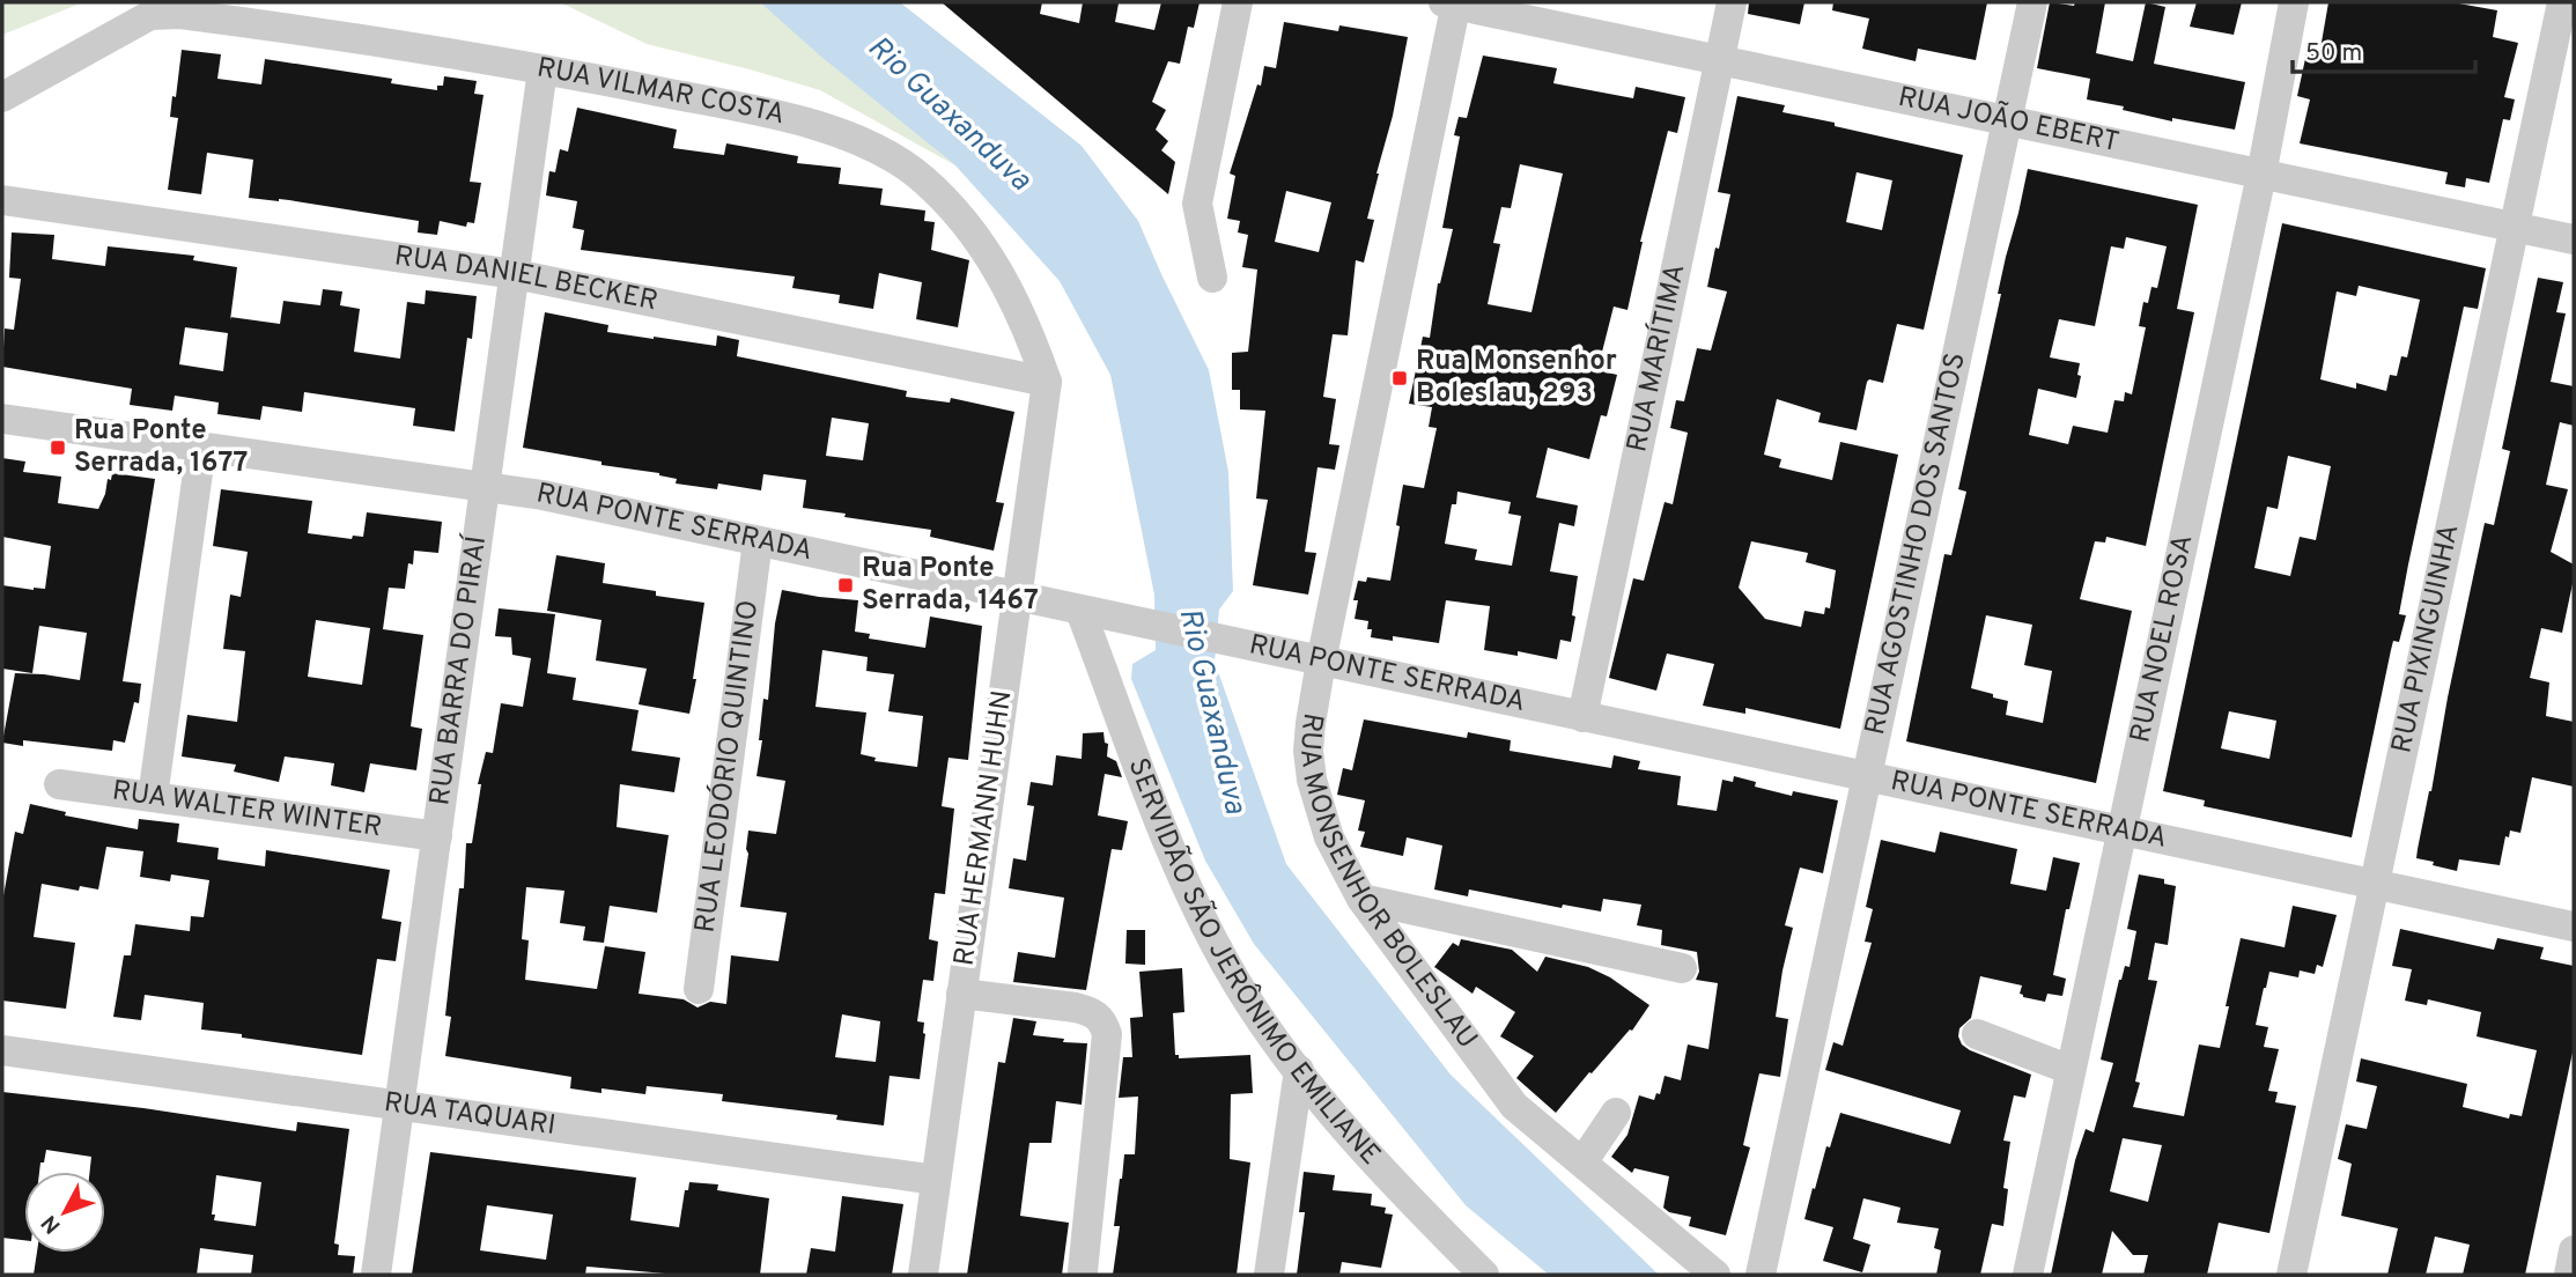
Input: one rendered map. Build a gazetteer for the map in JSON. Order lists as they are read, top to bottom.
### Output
{
  "streets": {
    "street": [
      "RUA VILMAR COSTA",
      "RUA JOÃO EBERT",
      "RUA DANIEL BECKER",
      "RUA MARÍTIMA",
      "RUA PONTE SERRADA",
      "RUA AGOSTINHO DOS SANTOS",
      "RUA NOEL ROSA",
      "RUA PIXINGUINHA",
      "RUA BARRA DO PIRAÍ",
      "RUA LEODÓRIO QUINTINO",
      "RUA WALTER WINTER",
      "RUA HERMANN HUHN",
      "RUA MONSENHOR BOLESLAU",
      "SERVIDÃO SÃO JERÔNIMO EMILIANE",
      "RUA TAQUARI"
    ]
  },
  "crossings": [
    ["RUA VILMAR COSTA", "RUA DANIEL BECKER"],
    ["RUA VILMAR COSTA", "RUA BARRA DO PIRAÍ"],
    ["RUA VILMAR COSTA", "RUA HERMANN HUHN"],
    ["RUA JOÃO EBERT", "RUA MARÍTIMA"],
    ["RUA JOÃO EBERT", "RUA AGOSTINHO DOS SANTOS"],
    ["RUA JOÃO EBERT", "RUA NOEL ROSA"],
    ["RUA JOÃO EBERT", "RUA PIXINGUINHA"],
    ["RUA JOÃO EBERT", "RUA MONSENHOR BOLESLAU"],
    ["RUA DANIEL BECKER", "RUA BARRA DO PIRAÍ"],
    ["RUA DANIEL BECKER", "RUA HERMANN HUHN"],
    ["RUA MARÍTIMA", "RUA PONTE SERRADA"],
    ["RUA PONTE SERRADA", "RUA AGOSTINHO DOS SANTOS"],
    ["RUA PONTE SERRADA", "RUA NOEL ROSA"],
    ["RUA PONTE SERRADA", "RUA PIXINGUINHA"],
    ["RUA PONTE SERRADA", "RUA BARRA DO PIRAÍ"],
    ["RUA PONTE SERRADA", "RUA LEODÓRIO QUINTINO"],
    ["RUA PONTE SERRADA", "RUA HERMANN HUHN"],
    ["RUA PONTE SERRADA", "RUA MONSENHOR BOLESLAU"],
    ["RUA PONTE SERRADA", "SERVIDÃO SÃO JERÔNIMO EMILIANE"],
    ["RUA BARRA DO PIRAÍ", "RUA WALTER WINTER"],
    ["RUA BARRA DO PIRAÍ", "RUA TAQUARI"],
    ["RUA HERMANN HUHN", "RUA TAQUARI"]
  ],
  "water": ["Rio Guaxanduva"],
  "places": {
    "transit": ["Rua Monsenhor Boleslau, 293", "Rua Ponte Serrada, 1677", "Rua Ponte Serrada, 1467"]
  },
  "scale_bar": "50 m",
  "north": "bottom left"
}
